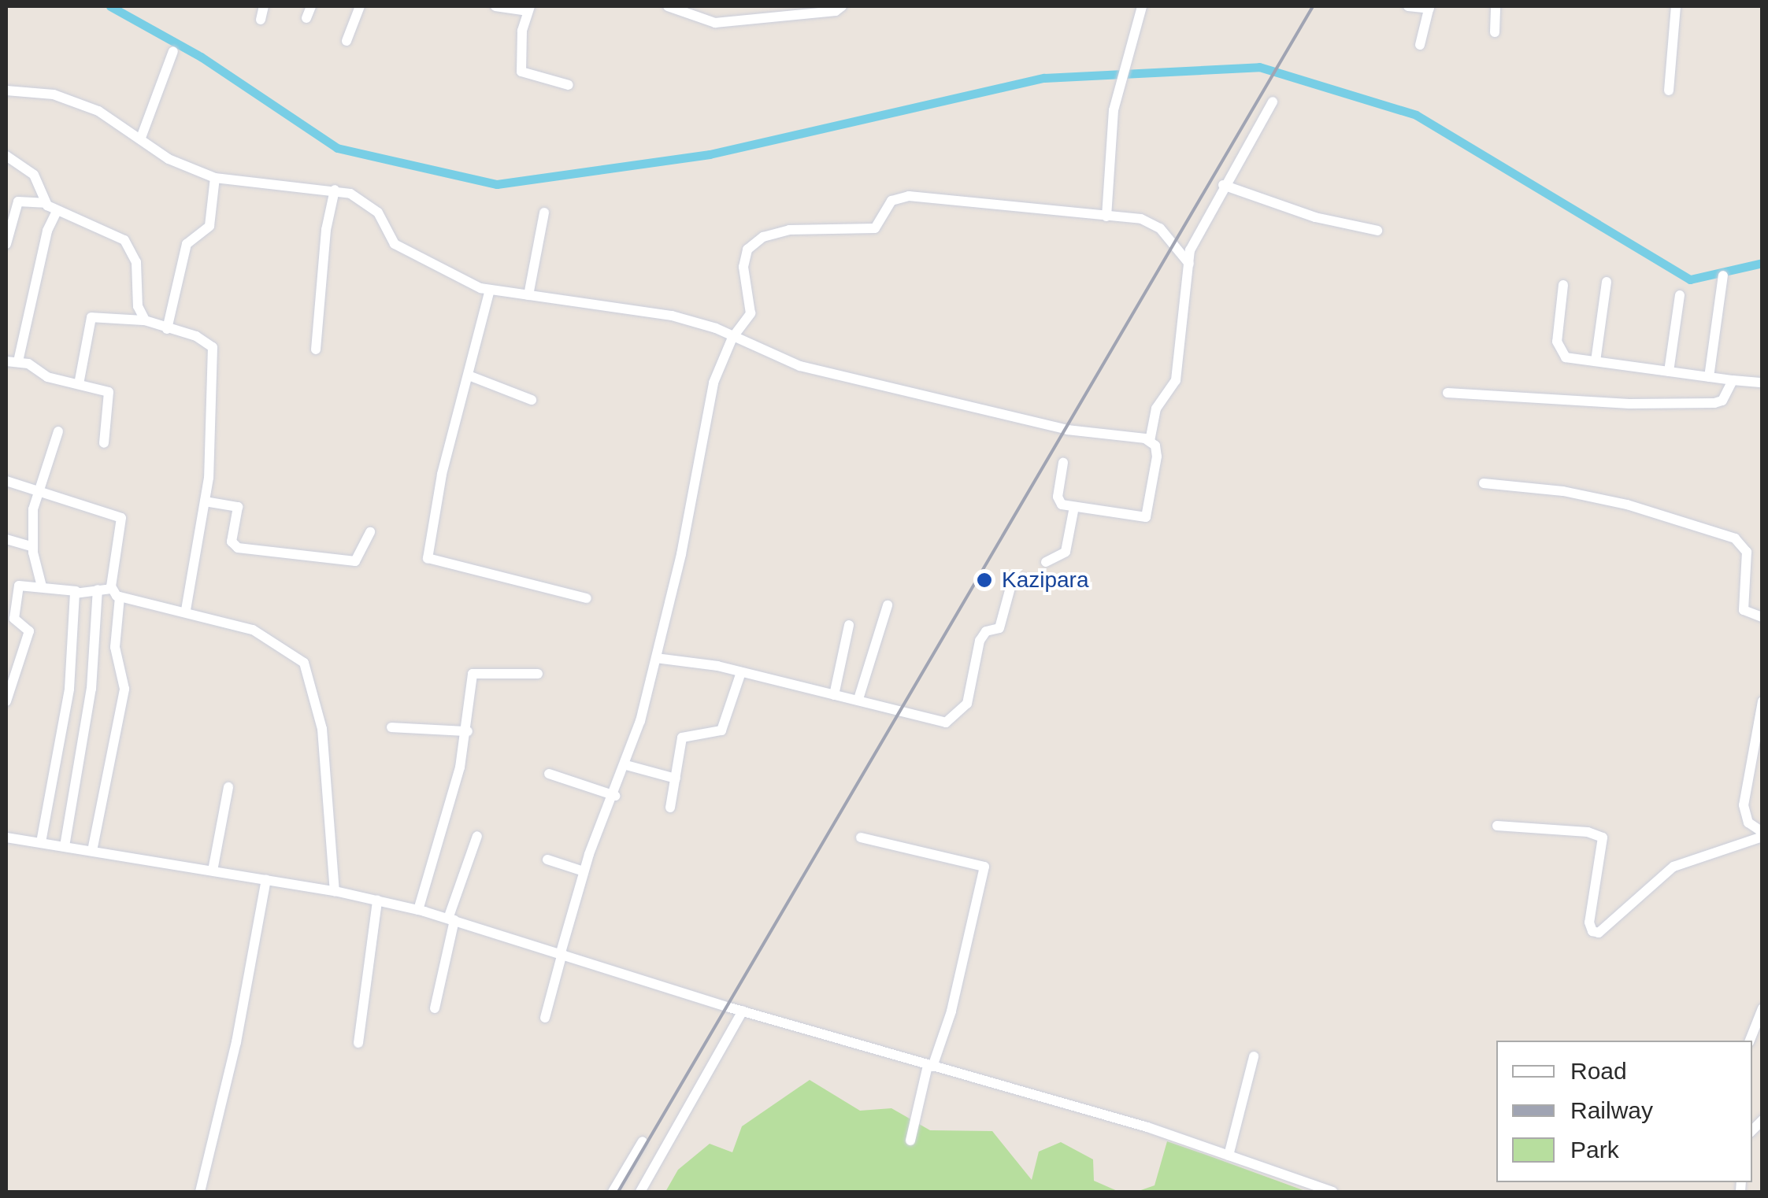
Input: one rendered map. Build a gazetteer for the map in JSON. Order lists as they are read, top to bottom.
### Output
{
  "places": ["Kazipara"],
  "legend": ["Road", "Railway", "Park"]
}
